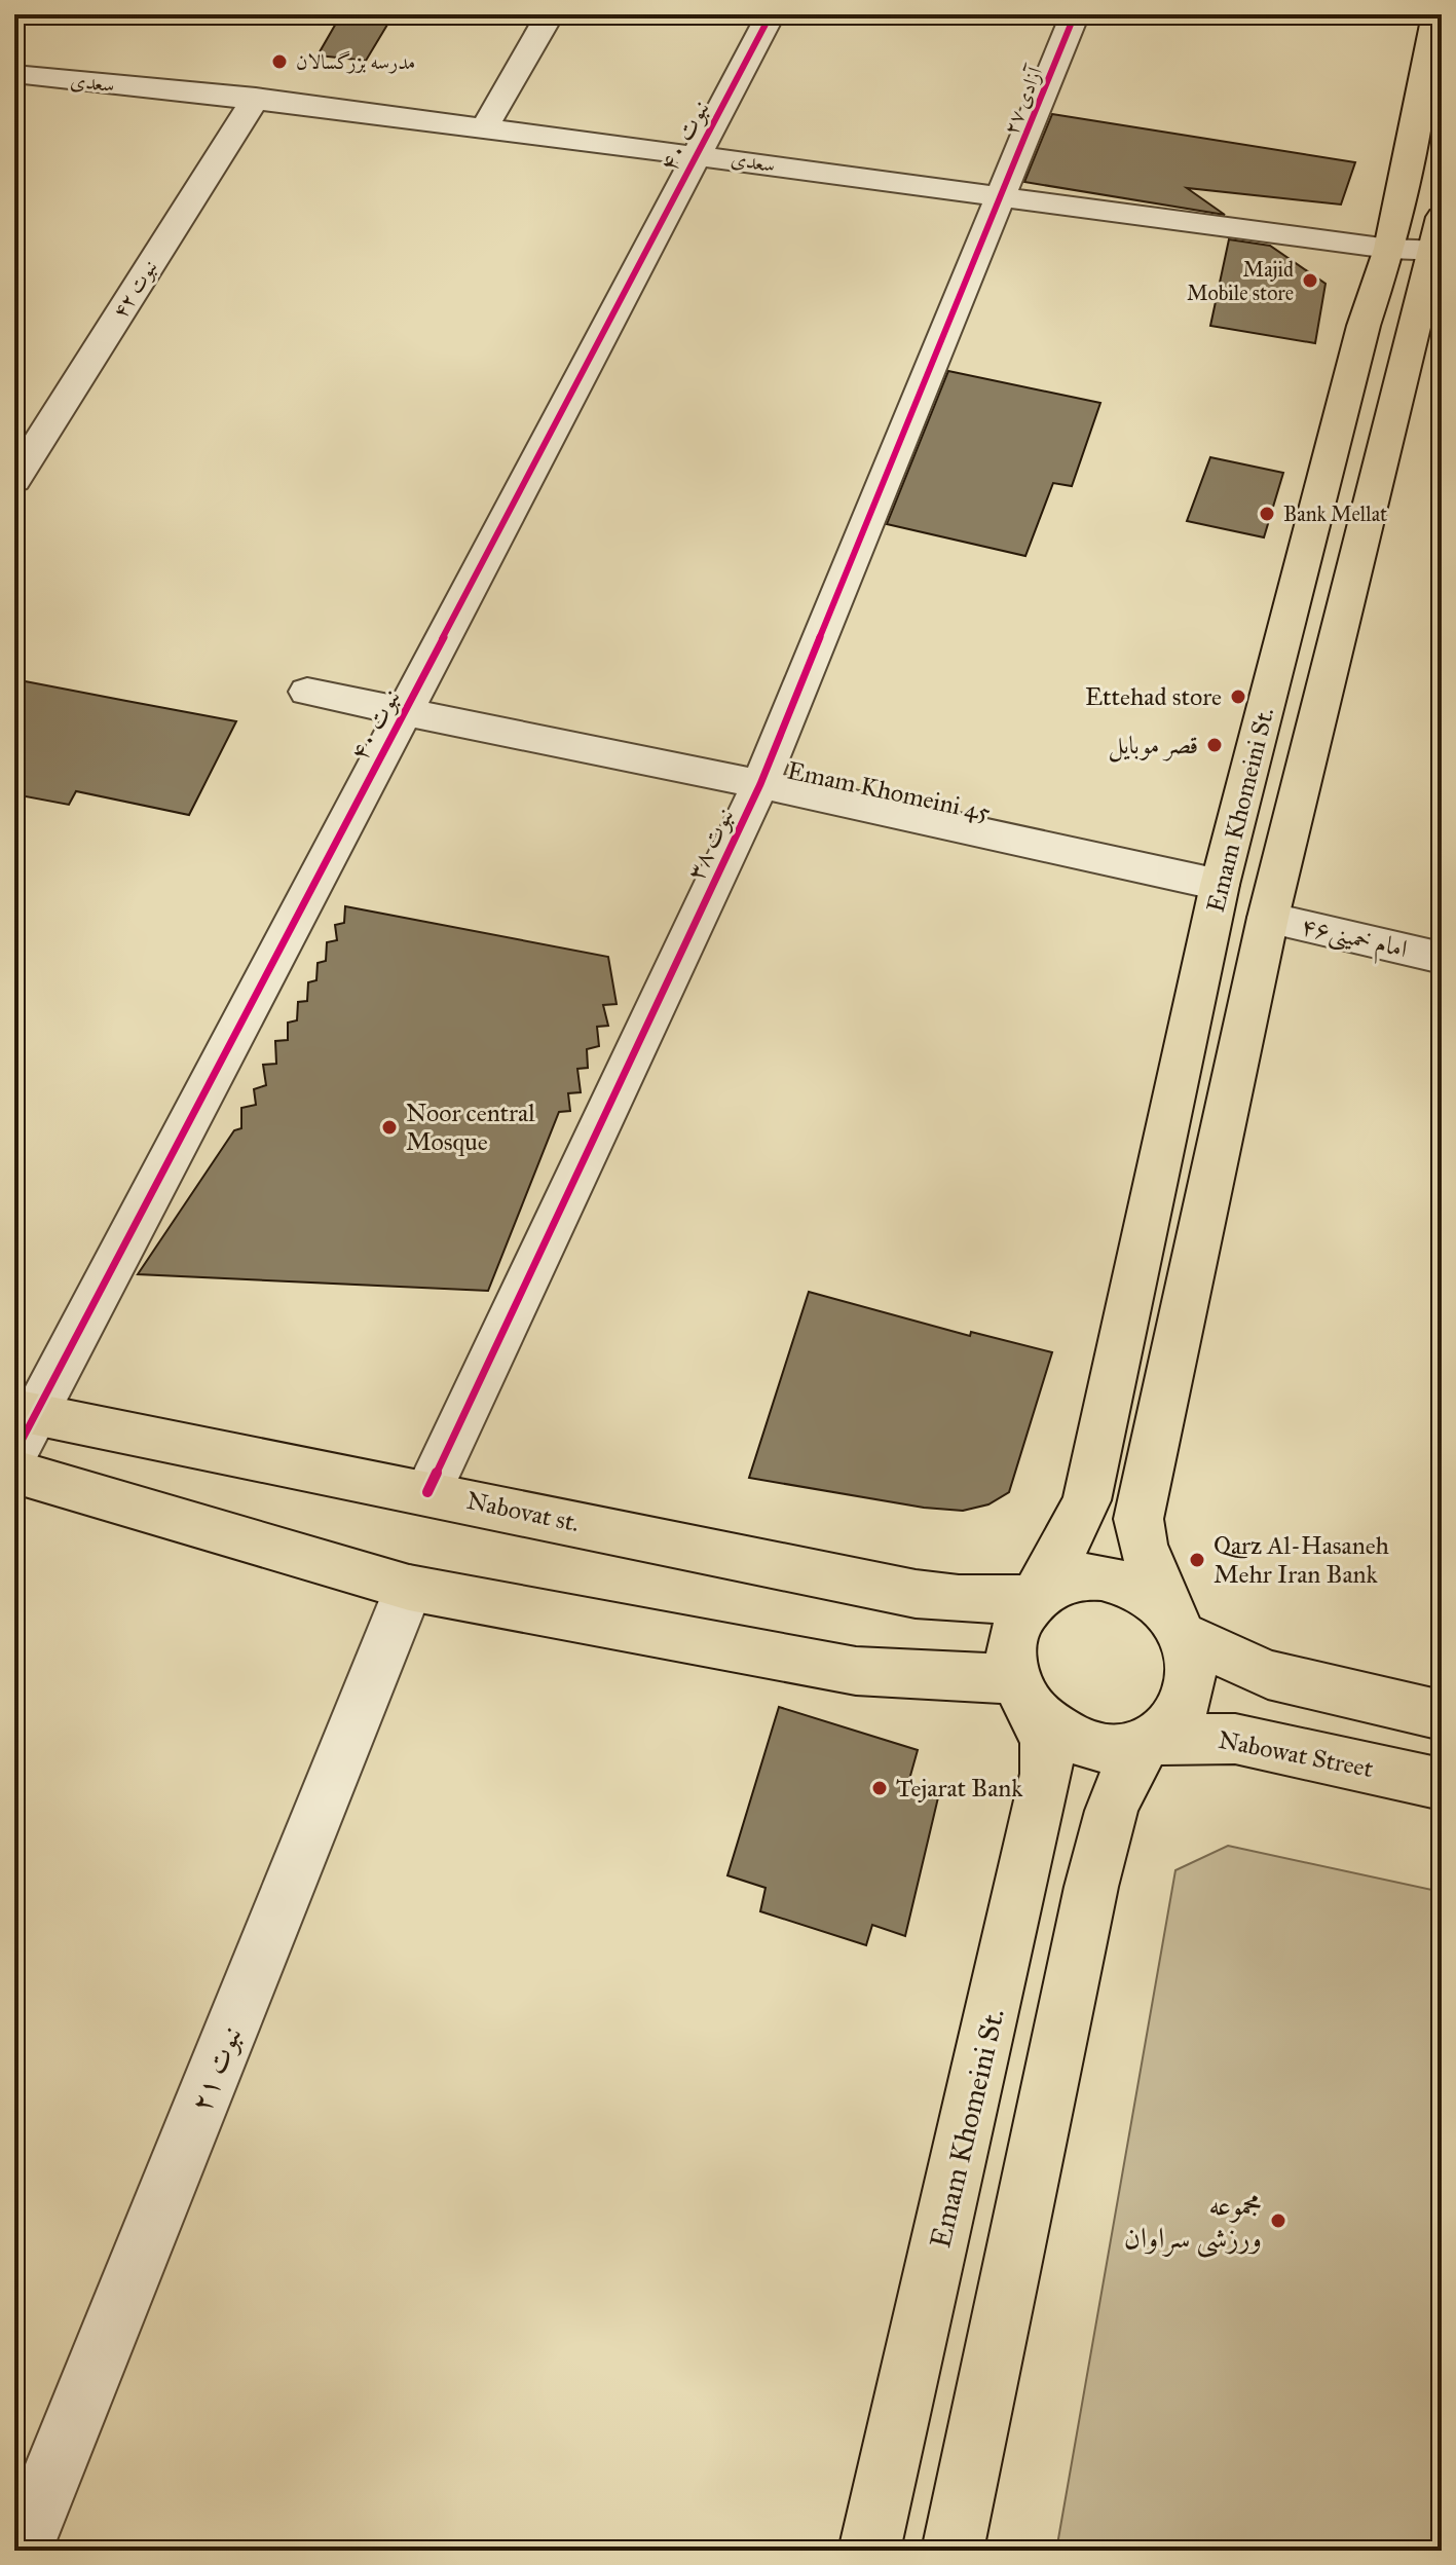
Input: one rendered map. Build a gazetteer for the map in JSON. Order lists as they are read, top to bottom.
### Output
{
  "streets": {
    "main road": ["Emam Khomeini St.", "Nabovat st.", "Nabowat Street"],
    "street": [
      "سعدی",
      "آزادی ۲۷",
      "نبوت ۴۰",
      "نبوت ۴۲",
      "Emam Khomeini 45",
      "نبوت ۳۸",
      "امام خمینی۴۶",
      "نبوت ۲۱"
    ]
  },
  "crossings": [
    ["سعدی", "آزادی ۲۷"],
    ["سعدی", "نبوت ۴۰"],
    ["سعدی", "نبوت ۴۲"],
    ["سعدی", "Emam Khomeini St."],
    ["سعدی", "نبوت ۳۸"],
    ["آزادی ۲۷", "نبوت ۳۸"],
    ["نبوت ۴۰", "Emam Khomeini 45"],
    ["نبوت ۴۰", "Nabovat st."],
    ["Emam Khomeini 45", "Emam Khomeini St."],
    ["Emam Khomeini 45", "نبوت ۳۸"],
    ["Emam Khomeini St.", "Nabovat st."],
    ["Emam Khomeini St.", "Nabowat Street"],
    ["نبوت ۳۸", "Nabovat st."],
    ["Nabovat st.", "Nabowat Street"]
  ],
  "places": [
    "مدرسه بزرگسالان",
    "Majid Mobile store",
    "Bank Mellat",
    "Ettehad store",
    "قصر موبایل",
    "Noor central Mosque",
    "Qarz Al-Hasaneh Mehr Iran Bank",
    "Tejarat Bank",
    "مجموعه ورزشی سراوان"
  ]
}
